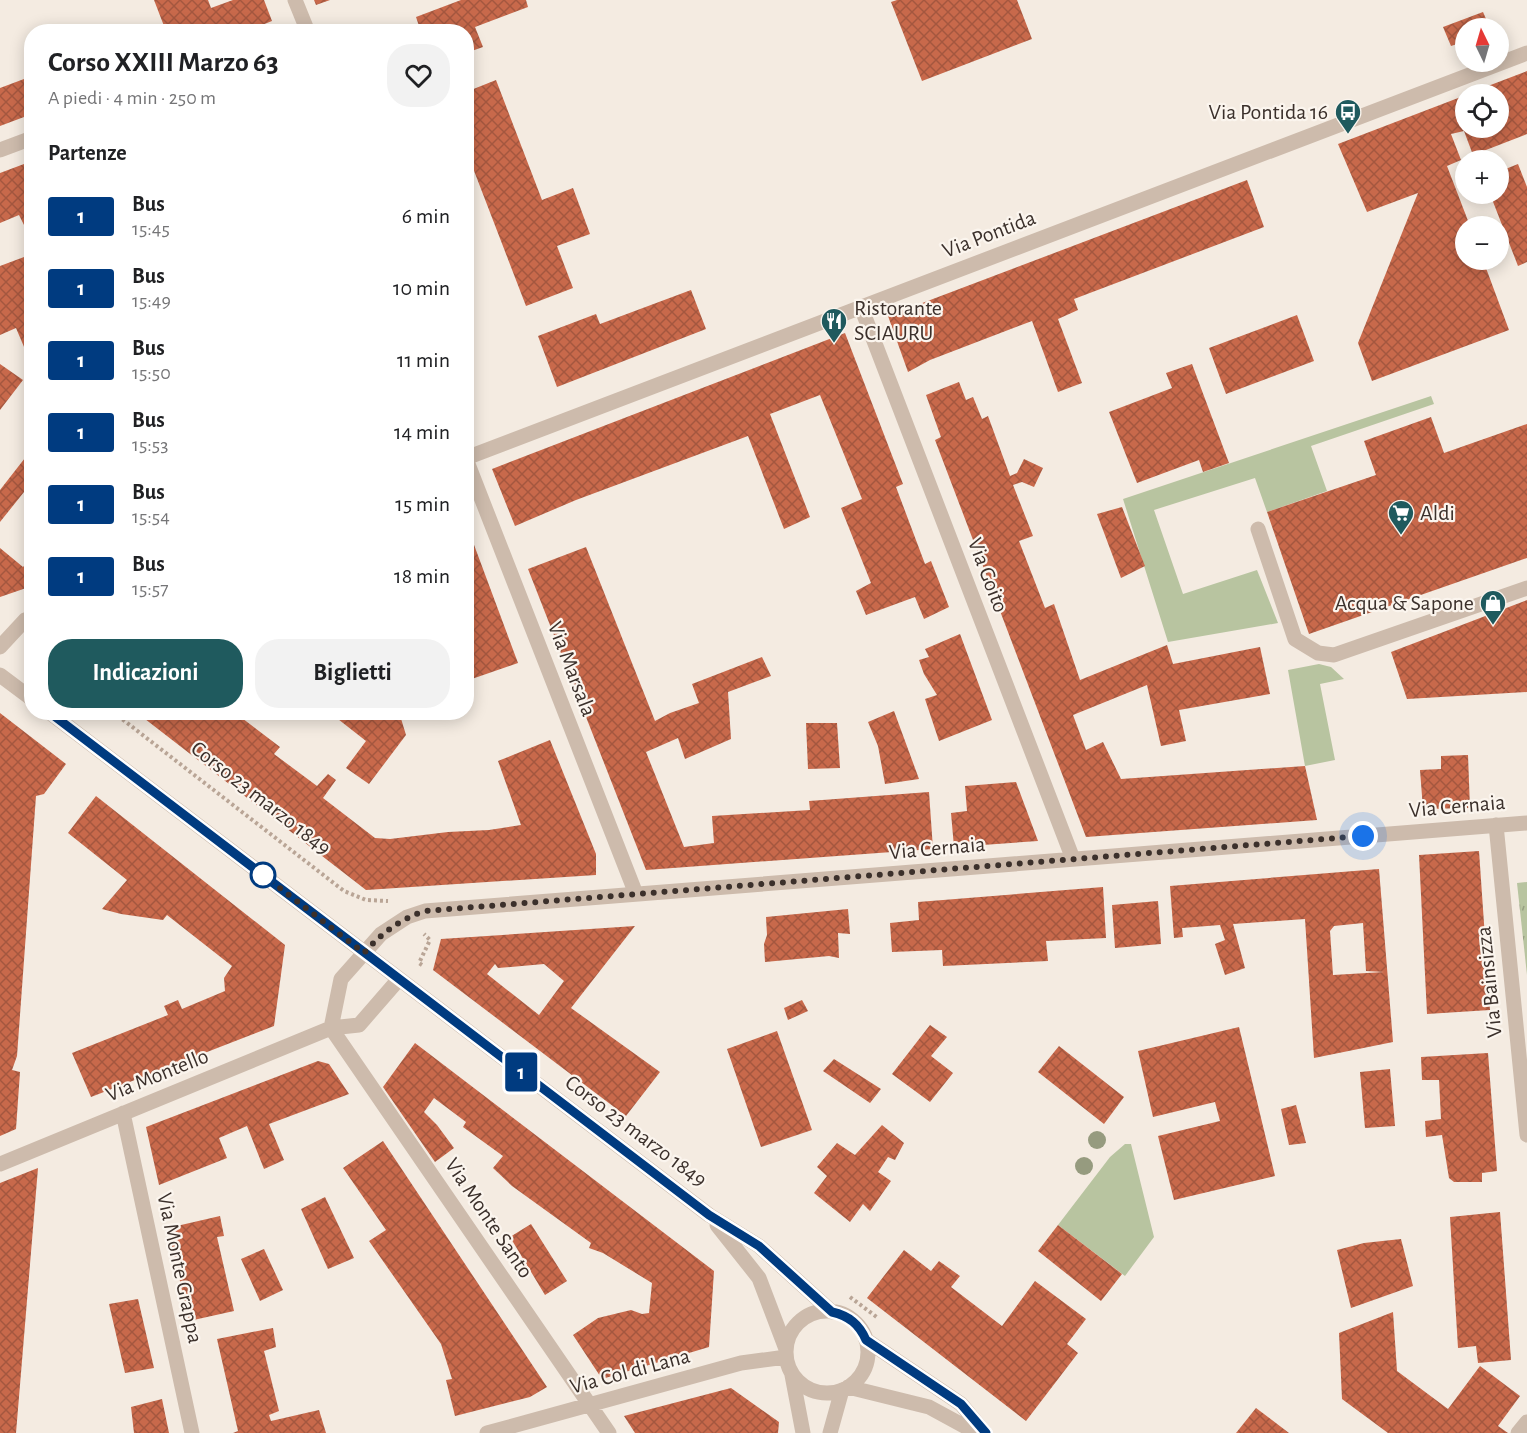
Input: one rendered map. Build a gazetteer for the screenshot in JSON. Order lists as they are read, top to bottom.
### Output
{
  "streets": {
    "street": [
      "Via Pontida",
      "Via Goito",
      "Via Marsala",
      "Corso 23 marzo 1849",
      "Via Cernaia",
      "Via Bainsizza",
      "Via Montello",
      "Via Monte Santo",
      "Via Monte Grappa",
      "Via Col di Lana"
    ]
  },
  "crossings": [
    ["Via Pontida", "Via Goito"],
    ["Via Goito", "Via Cernaia"],
    ["Via Marsala", "Via Cernaia"],
    ["Corso 23 marzo 1849", "Via Cernaia"],
    ["Corso 23 marzo 1849", "Via Montello"],
    ["Corso 23 marzo 1849", "Via Col di Lana"],
    ["Via Cernaia", "Via Bainsizza"],
    ["Via Montello", "Via Monte Santo"],
    ["Via Montello", "Via Monte Grappa"],
    ["Via Monte Santo", "Via Col di Lana"]
  ],
  "places": {
    "bus stop": ["Via Pontida 16"],
    "restaurant": ["Ristorante SCIAURU"],
    "supermarket": ["Aldi"],
    "shop": ["Acqua & Sapone"]
  },
  "lines": ["bus line 1"],
  "north": "top",
  "page": {
    "on_map": "1",
    "map_buttons": ["+", "−"],
    "heading": [
      ["Corso XXIII Marzo 63", "A piedi · 4 min · 250 m"],
      "Partenze"
    ],
    "list": [
      {
        "mark": "1",
        "name": "Bus",
        "note": "15:45",
        "value": "6 min"
      },
      {
        "mark": "1",
        "name": "Bus",
        "note": "15:49",
        "value": "10 min"
      },
      {
        "mark": "1",
        "name": "Bus",
        "note": "15:50",
        "value": "11 min"
      },
      {
        "mark": "1",
        "name": "Bus",
        "note": "15:53",
        "value": "14 min"
      },
      {
        "mark": "1",
        "name": "Bus",
        "note": "15:54",
        "value": "15 min"
      },
      {
        "mark": "1",
        "name": "Bus",
        "note": "15:57",
        "value": "18 min"
      }
    ],
    "buttons": ["Indicazioni", "Biglietti"]
  }
}
